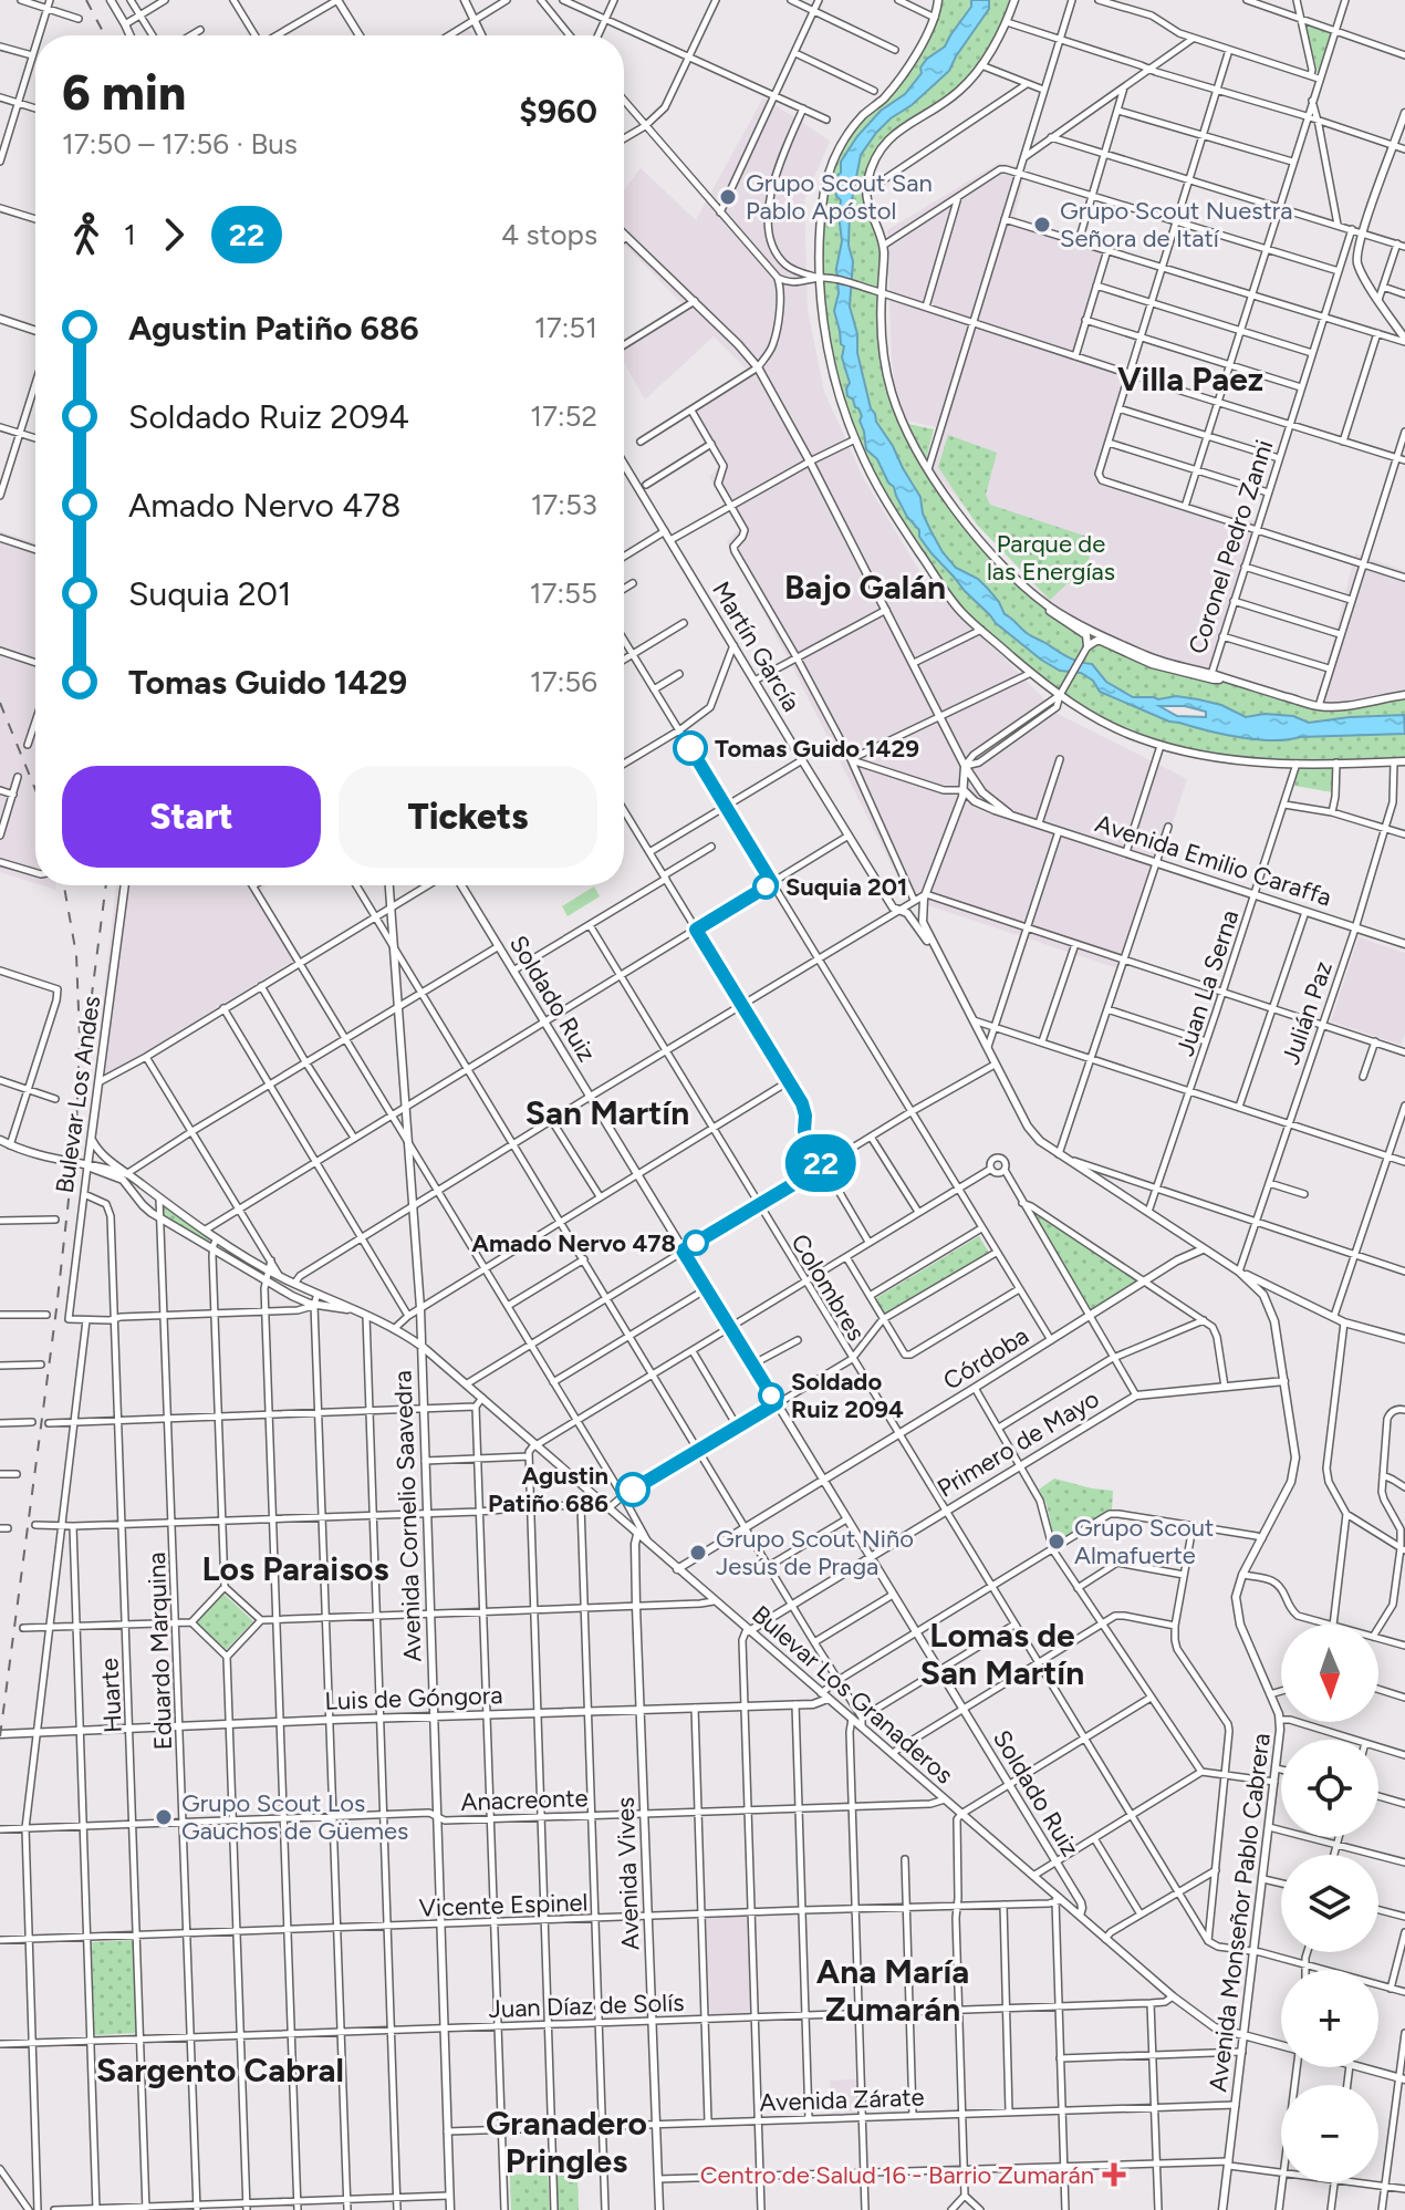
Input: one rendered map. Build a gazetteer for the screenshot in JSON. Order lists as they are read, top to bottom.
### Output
{
  "streets": {
    "main road": [
      "Martín García",
      "Avenida Emilio Caraffa",
      "Soldado Ruiz",
      "Bulevar Los Andes",
      "Córdoba",
      "Primero de Mayo",
      "Avenida Cornelio Saavedra",
      "Bulevar Los Granaderos",
      "Luis de Góngora",
      "Avenida Vives",
      "Avenida Monseñor Pablo Cabrera"
    ],
    "street": [
      "Coronel Pedro Zanni",
      "Juan La Serna",
      "Julián Paz",
      "Colombres",
      "Eduardo Marquina",
      "Huarte",
      "Anacreonte",
      "Vicente Espinel",
      "Juan Díaz de Solís",
      "Avenida Zárate"
    ]
  },
  "crossings": [
    ["Martín García", "Avenida Monseñor Pablo Cabrera"],
    ["Avenida Emilio Caraffa", "Juan La Serna"],
    ["Avenida Emilio Caraffa", "Julián Paz"],
    ["Avenida Emilio Caraffa", "Avenida Monseñor Pablo Cabrera"],
    ["Juan La Serna", "Avenida Monseñor Pablo Cabrera"],
    ["Soldado Ruiz", "Córdoba"],
    ["Soldado Ruiz", "Primero de Mayo"],
    ["Soldado Ruiz", "Bulevar Los Granaderos"],
    ["Julián Paz", "Avenida Monseñor Pablo Cabrera"],
    ["Bulevar Los Andes", "Bulevar Los Granaderos"],
    ["Bulevar Los Andes", "Huarte"],
    ["Colombres", "Córdoba"],
    ["Colombres", "Primero de Mayo"],
    ["Córdoba", "Bulevar Los Granaderos"],
    ["Córdoba", "Avenida Monseñor Pablo Cabrera"],
    ["Primero de Mayo", "Bulevar Los Granaderos"],
    ["Primero de Mayo", "Avenida Monseñor Pablo Cabrera"],
    ["Avenida Cornelio Saavedra", "Bulevar Los Granaderos"],
    ["Avenida Cornelio Saavedra", "Luis de Góngora"],
    ["Avenida Cornelio Saavedra", "Anacreonte"],
    ["Avenida Cornelio Saavedra", "Vicente Espinel"],
    ["Avenida Cornelio Saavedra", "Juan Díaz de Solís"],
    ["Avenida Cornelio Saavedra", "Avenida Zárate"],
    ["Eduardo Marquina", "Bulevar Los Granaderos"],
    ["Eduardo Marquina", "Luis de Góngora"],
    ["Eduardo Marquina", "Anacreonte"],
    ["Eduardo Marquina", "Vicente Espinel"],
    ["Eduardo Marquina", "Juan Díaz de Solís"],
    ["Bulevar Los Granaderos", "Luis de Góngora"],
    ["Bulevar Los Granaderos", "Anacreonte"],
    ["Bulevar Los Granaderos", "Avenida Vives"],
    ["Bulevar Los Granaderos", "Vicente Espinel"],
    ["Bulevar Los Granaderos", "Avenida Monseñor Pablo Cabrera"],
    ["Bulevar Los Granaderos", "Juan Díaz de Solís"],
    ["Huarte", "Luis de Góngora"],
    ["Huarte", "Anacreonte"],
    ["Huarte", "Vicente Espinel"],
    ["Huarte", "Juan Díaz de Solís"],
    ["Luis de Góngora", "Avenida Vives"],
    ["Anacreonte", "Avenida Vives"],
    ["Avenida Vives", "Vicente Espinel"],
    ["Avenida Vives", "Juan Díaz de Solís"],
    ["Avenida Vives", "Avenida Zárate"],
    ["Avenida Monseñor Pablo Cabrera", "Avenida Zárate"]
  ],
  "districts": [
    "Villa Paez",
    "Bajo Galán",
    "San Martín",
    "Los Paraisos",
    "Lomas de San Martín",
    "Ana María Zumarán",
    "Sargento Cabral",
    "Granadero Pringles"
  ],
  "parks": ["Parque de las Energías"],
  "places": {
    "other": [
      "Grupo Scout San Pablo Apóstol",
      "Grupo Scout Nuestra Señora de Itatí",
      "Tomas Guido 1429",
      "Suquia 201",
      "Amado Nervo 478",
      "Soldado Ruiz 2094",
      "Agustin Patiño 686",
      "Grupo Scout Almafuerte",
      "Grupo Scout Niño Jesús de Praga",
      "Grupo Scout Los Gauchos de Güemes"
    ],
    "health": ["Centro de Salud 16 - Barrio Zumarán"]
  },
  "lines": ["bus line 22"],
  "north": "bottom",
  "page": {
    "on_map": "22",
    "heading": ["6 min", "17:50 – 17:56 · Bus", "$960"],
    "legs": ["1", "22", "4 stops"],
    "list": [
      {
        "name": "Agustin Patiño 686",
        "value": "17:51"
      },
      {
        "name": "Soldado Ruiz 2094",
        "value": "17:52"
      },
      {
        "name": "Amado Nervo 478",
        "value": "17:53"
      },
      {
        "name": "Suquia 201",
        "value": "17:55"
      },
      {
        "name": "Tomas Guido 1429",
        "value": "17:56"
      }
    ],
    "buttons": ["Start", "Tickets"],
    "map_buttons": ["+", "−"]
  }
}
